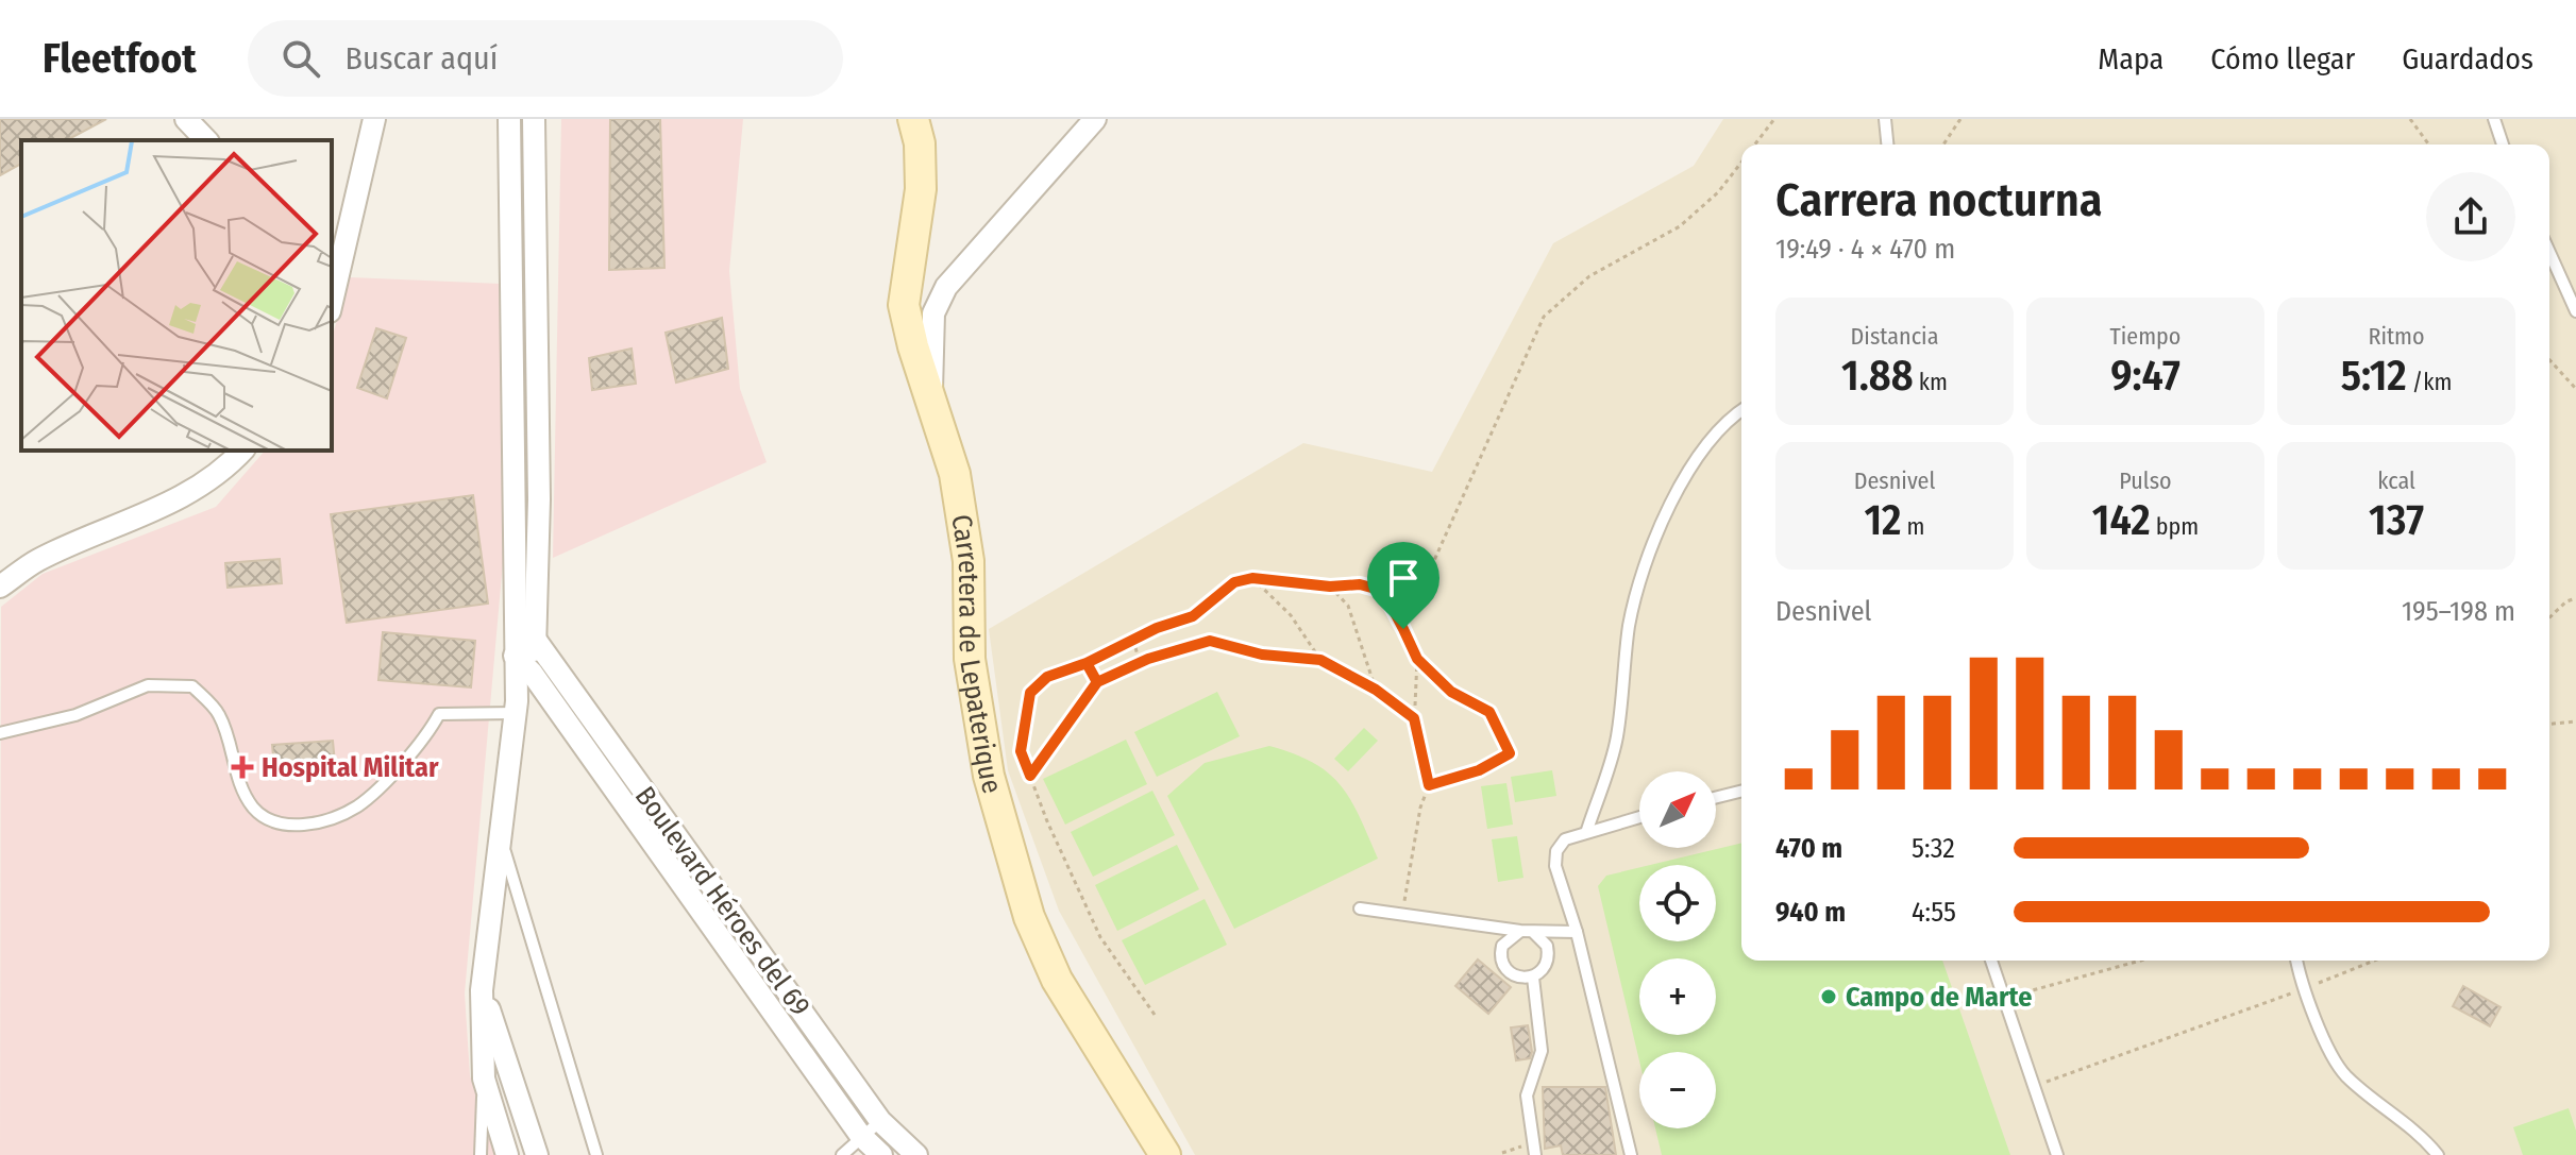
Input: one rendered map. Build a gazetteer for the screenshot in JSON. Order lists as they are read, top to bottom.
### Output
{
  "streets": {
    "main road": ["Carretera de Lepaterique"],
    "street": ["Boulevard Héroes del 69"]
  },
  "places": {
    "health": ["Hospital Militar"],
    "other": ["Campo de Marte"]
  },
  "north": "top right",
  "page": {
    "header": "Fleetfoot",
    "search": "Buscar aquí",
    "nav": ["Mapa", "Cómo llegar", "Guardados"],
    "heading": ["Carrera nocturna", "19:49 · 4 × 470 m"],
    "stats": [
      ["Distancia", "1.88 km"],
      ["Tiempo", "9:47"],
      ["Ritmo", "5:12 /km"],
      ["Desnivel", "12 m"],
      ["Pulso", "142 bpm"],
      ["kcal", "137"]
    ],
    "chart": ["Desnivel", "195–198 m"],
    "map_buttons": ["+", "−"],
    "list": [
      {
        "name": "470 m",
        "note": "5:32"
      },
      {
        "name": "940 m",
        "note": "4:55"
      }
    ]
  }
}
